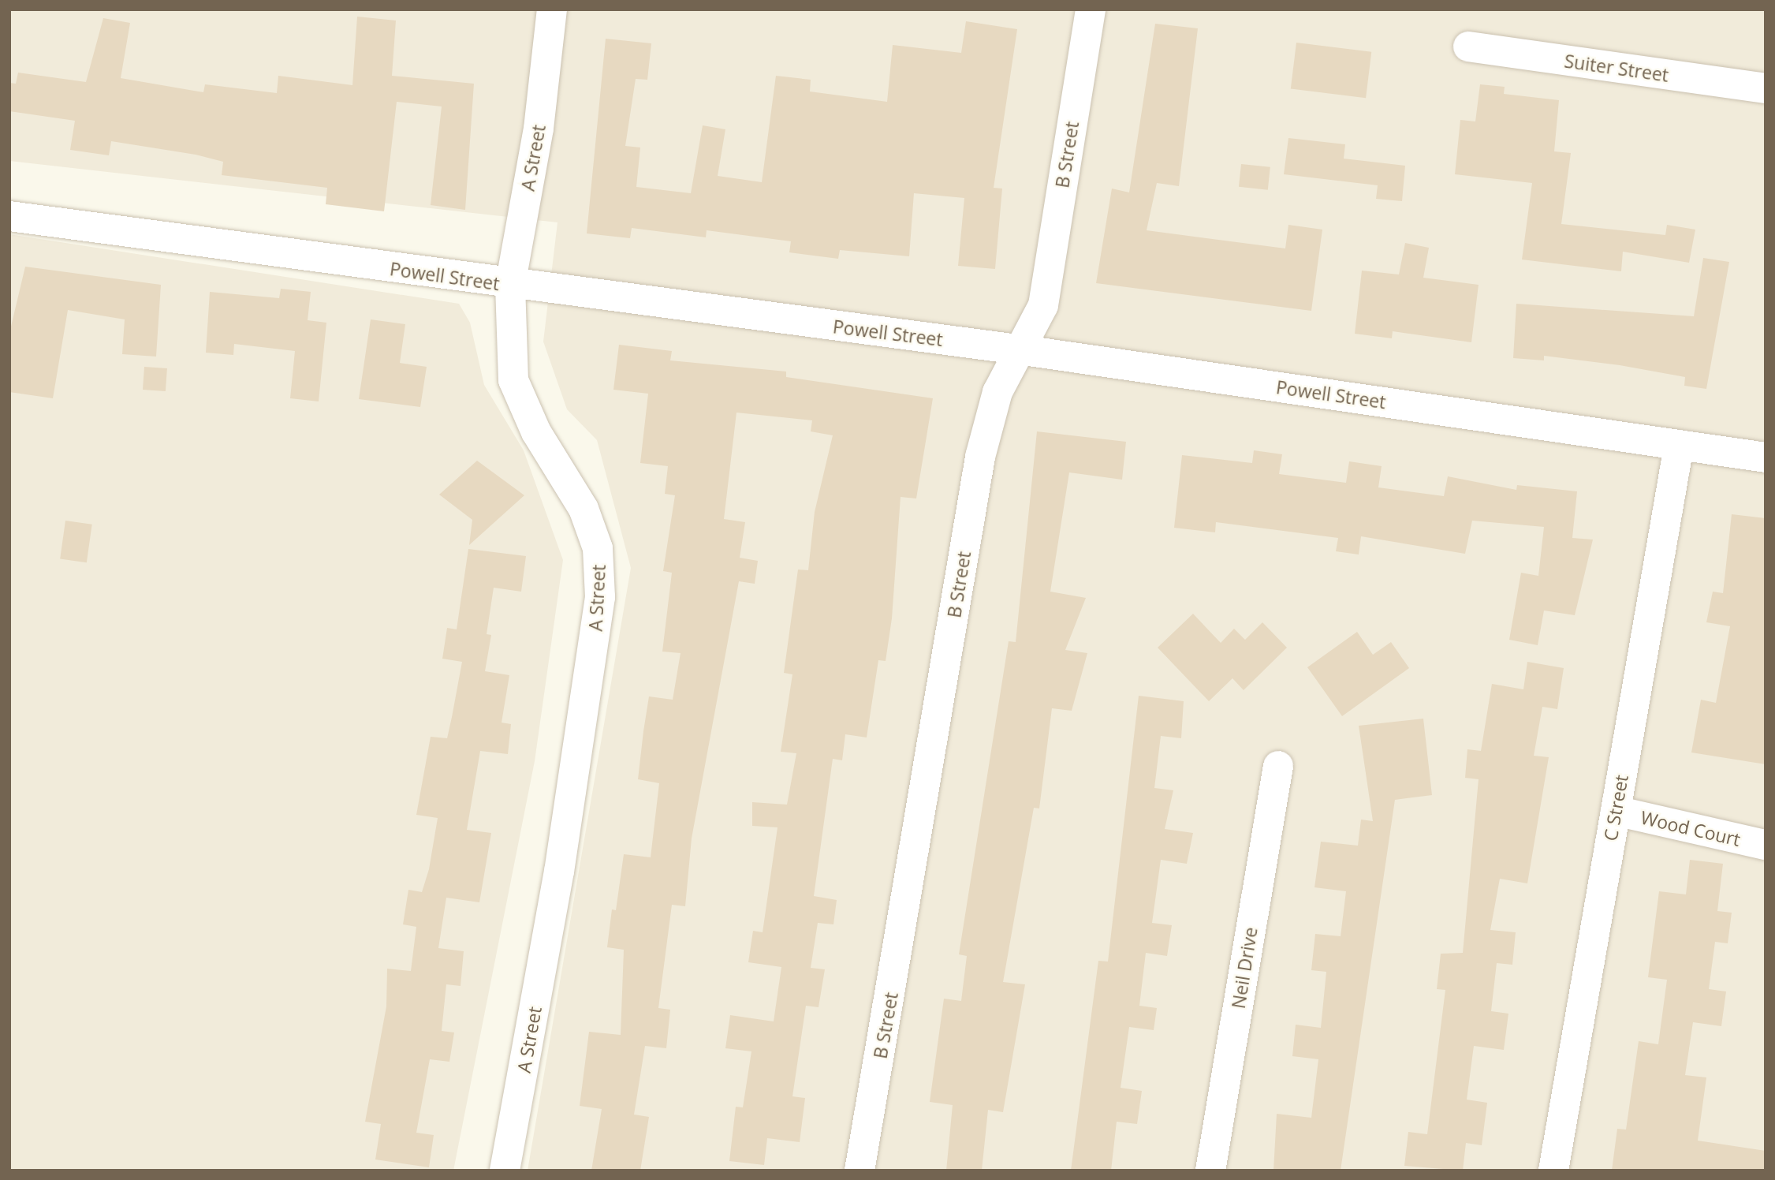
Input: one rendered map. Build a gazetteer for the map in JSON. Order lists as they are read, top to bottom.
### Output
{
  "streets": {
    "street": [
      "Suiter Street",
      "B Street",
      "A Street",
      "Powell Street",
      "C Street",
      "Wood Court",
      "Neil Drive"
    ]
  },
  "crossings": [
    ["B Street", "Powell Street"],
    ["A Street", "Powell Street"],
    ["Powell Street", "C Street"],
    ["C Street", "Wood Court"]
  ]
}
